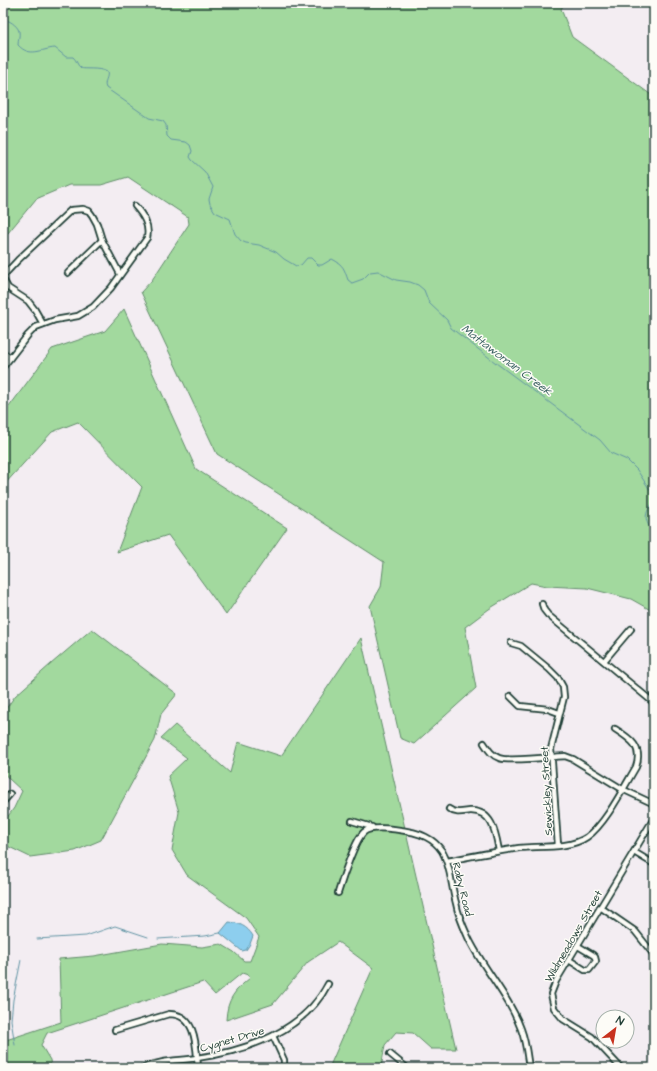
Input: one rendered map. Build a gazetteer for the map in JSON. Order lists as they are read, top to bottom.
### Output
{
  "streets": {
    "street": [
      "Sewickley Street",
      "Raby Road",
      "Wildmeadows Street",
      "Cygnet Drive"
    ]
  },
  "water": ["Mattawoman Creek"],
  "north": "top right"
}
